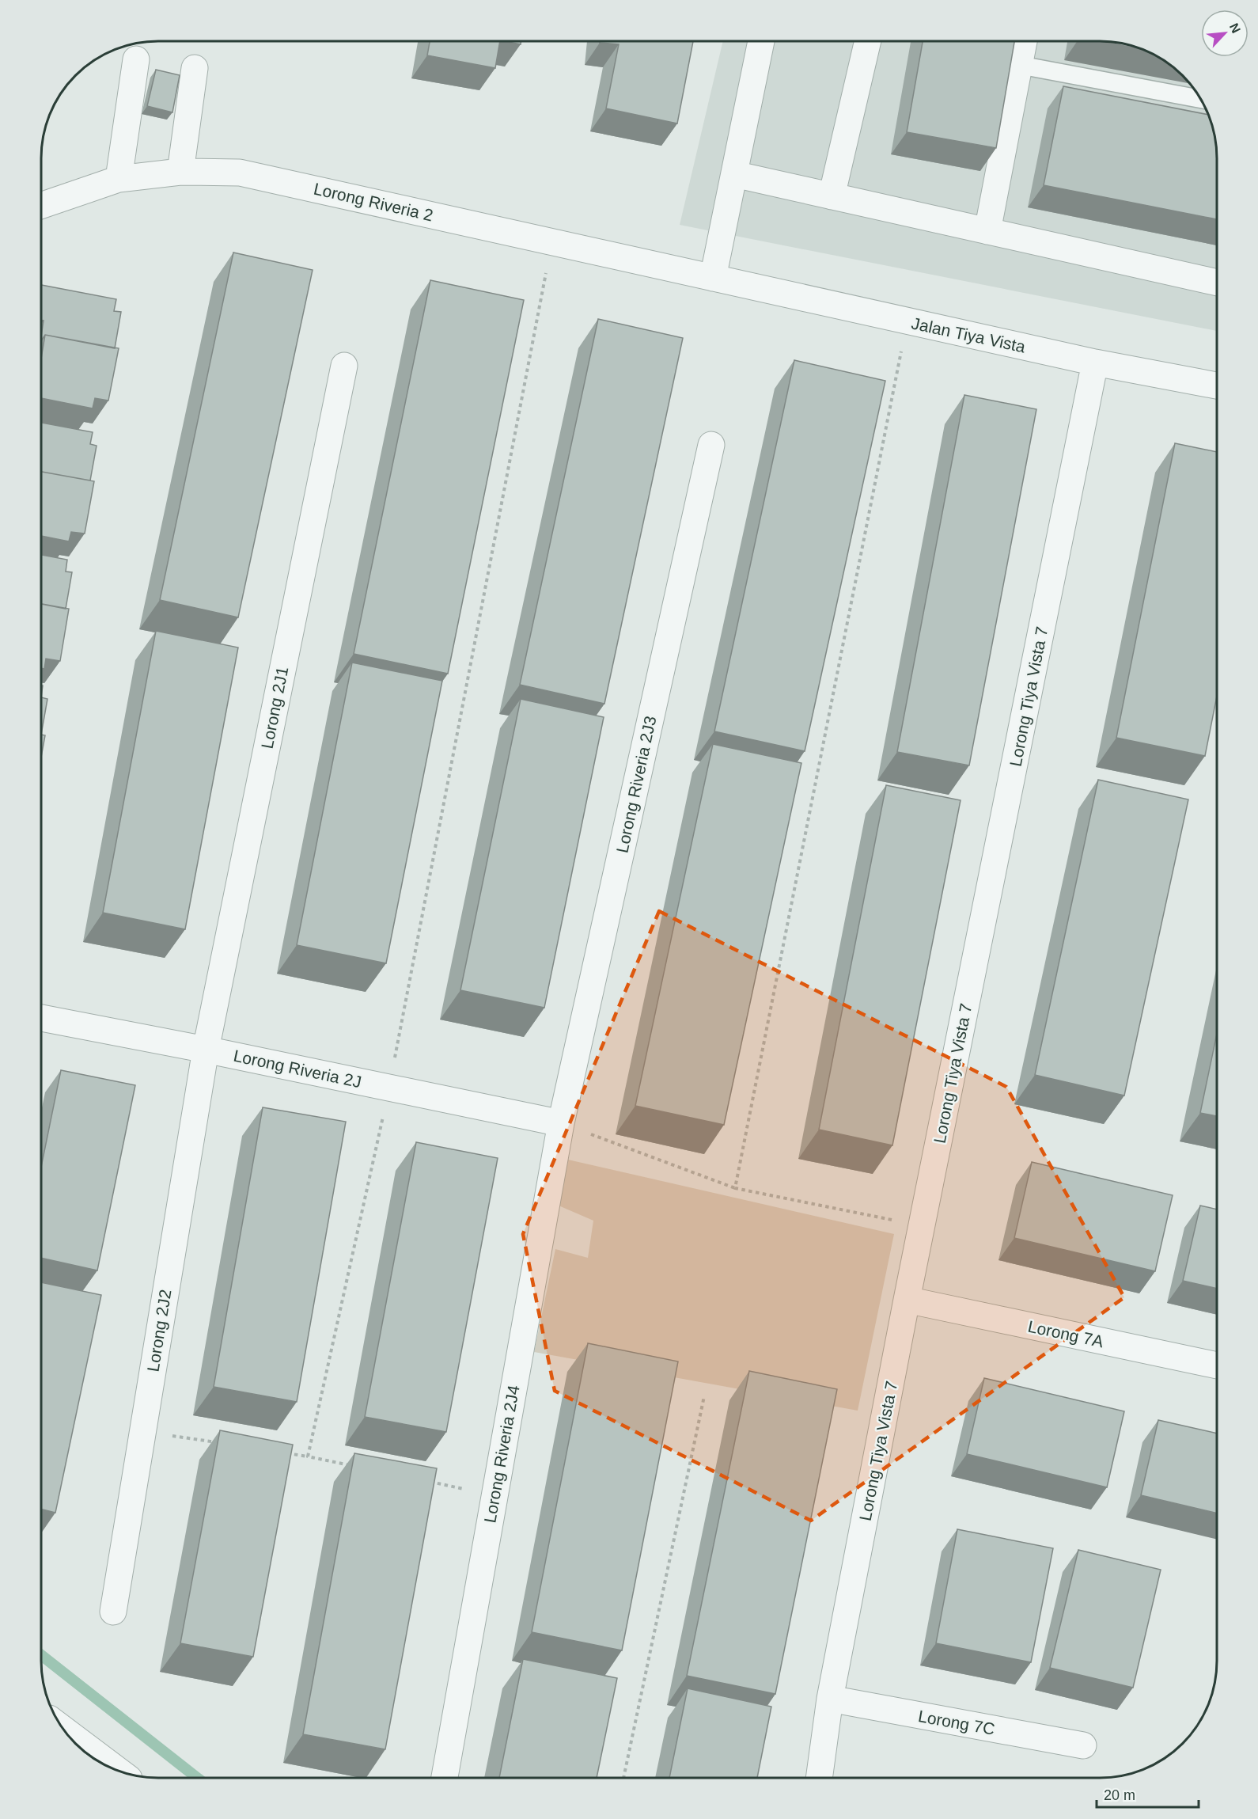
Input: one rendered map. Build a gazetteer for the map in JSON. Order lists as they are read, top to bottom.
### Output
{
  "streets": {
    "street": [
      "Lorong Riveria 2",
      "Jalan Tiya Vista",
      "Lorong Tiya Vista 7",
      "Lorong 2J1",
      "Lorong Riveria 2J3",
      "Lorong Riveria 2J",
      "Lorong 2J2",
      "Lorong 7A",
      "Lorong Riveria 2J4",
      "Lorong 7C"
    ]
  },
  "crossings": [
    ["Lorong Riveria 2", "Jalan Tiya Vista"],
    ["Jalan Tiya Vista", "Lorong Tiya Vista 7"],
    ["Lorong Tiya Vista 7", "Lorong 7A"],
    ["Lorong Tiya Vista 7", "Lorong 7C"],
    ["Lorong 2J1", "Lorong Riveria 2J"],
    ["Lorong 2J1", "Lorong 2J2"],
    ["Lorong Riveria 2J3", "Lorong Riveria 2J"],
    ["Lorong Riveria 2J3", "Lorong Riveria 2J4"],
    ["Lorong Riveria 2J", "Lorong 2J2"],
    ["Lorong Riveria 2J", "Lorong Riveria 2J4"]
  ],
  "scale_bar": "20 m",
  "north": "top right"
}
